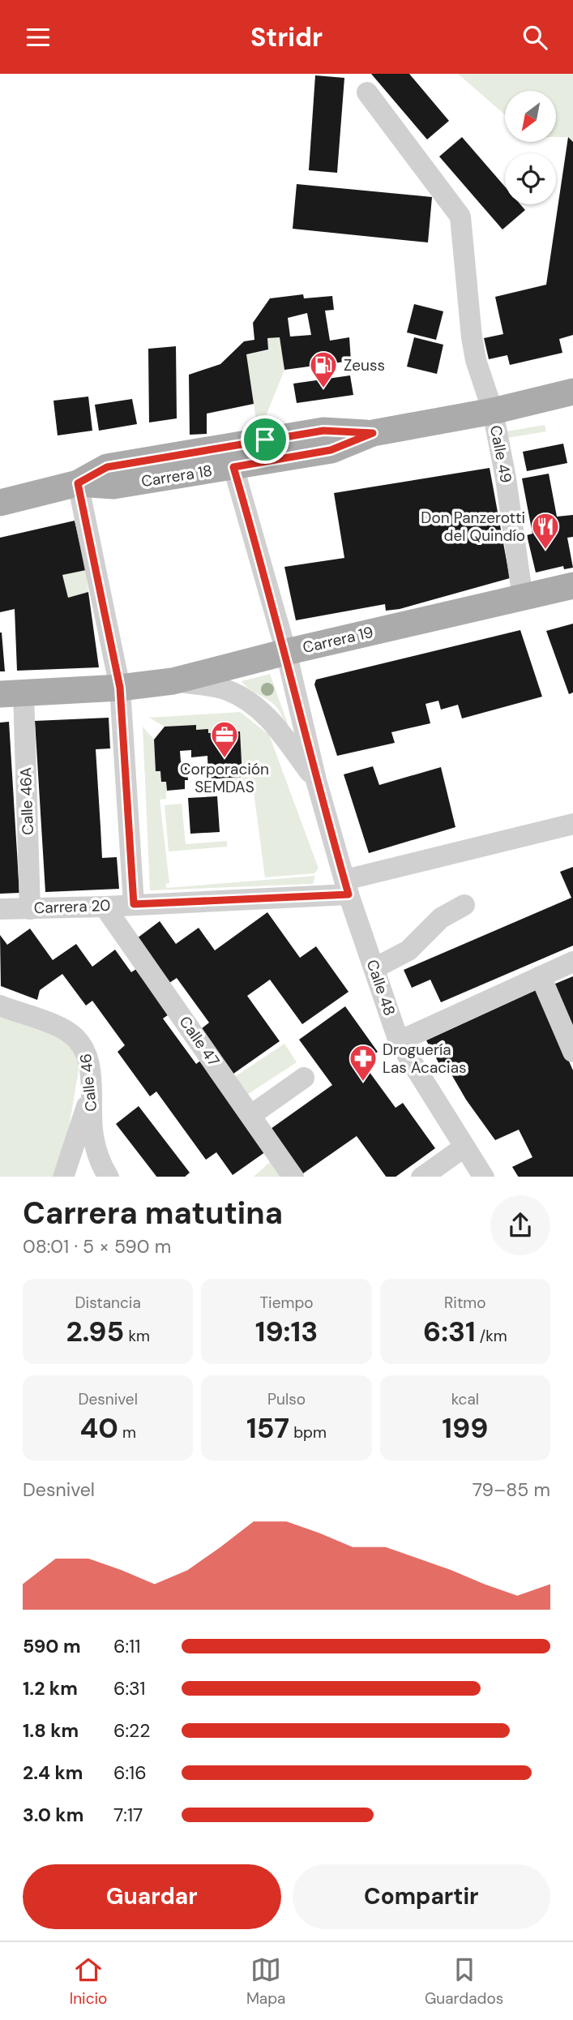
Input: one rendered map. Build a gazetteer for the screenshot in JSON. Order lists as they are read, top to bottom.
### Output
{
  "streets": {
    "main road": ["Carrera 18", "Carrera 19"],
    "street": [
      "Calle 49",
      "Calle 46A",
      "Carrera 20",
      "Calle 48",
      "Calle 47",
      "Calle 46"
    ]
  },
  "crossings": [
    ["Calle 49", "Carrera 18"],
    ["Calle 49", "Carrera 19"],
    ["Carrera 18", "Calle 48"],
    ["Carrera 19", "Calle 46A"],
    ["Carrera 19", "Calle 48"],
    ["Calle 46A", "Carrera 20"],
    ["Carrera 20", "Calle 48"],
    ["Carrera 20", "Calle 47"]
  ],
  "places": {
    "fuel station": ["Zeuss"],
    "restaurant": ["Don Panzerotti del Quindío"],
    "office": ["Corporación SEMDAS"],
    "pharmacy": ["Droguería Las Acacias"]
  },
  "north": "bottom left",
  "page": {
    "header": "Stridr",
    "heading": ["Carrera matutina", "08:01 · 5 × 590 m"],
    "stats": [
      ["Distancia", "2.95 km"],
      ["Tiempo", "19:13"],
      ["Ritmo", "6:31 /km"],
      ["Desnivel", "40 m"],
      ["Pulso", "157 bpm"],
      ["kcal", "199"]
    ],
    "chart": ["Desnivel", "79–85 m"],
    "list": [
      {
        "name": "590 m",
        "note": "6:11"
      },
      {
        "name": "1.2 km",
        "note": "6:31"
      },
      {
        "name": "1.8 km",
        "note": "6:22"
      },
      {
        "name": "2.4 km",
        "note": "6:16"
      },
      {
        "name": "3.0 km",
        "note": "7:17"
      }
    ],
    "buttons": ["Guardar", "Compartir"],
    "tabs": ["Inicio", "Mapa", "Guardados"]
  }
}
